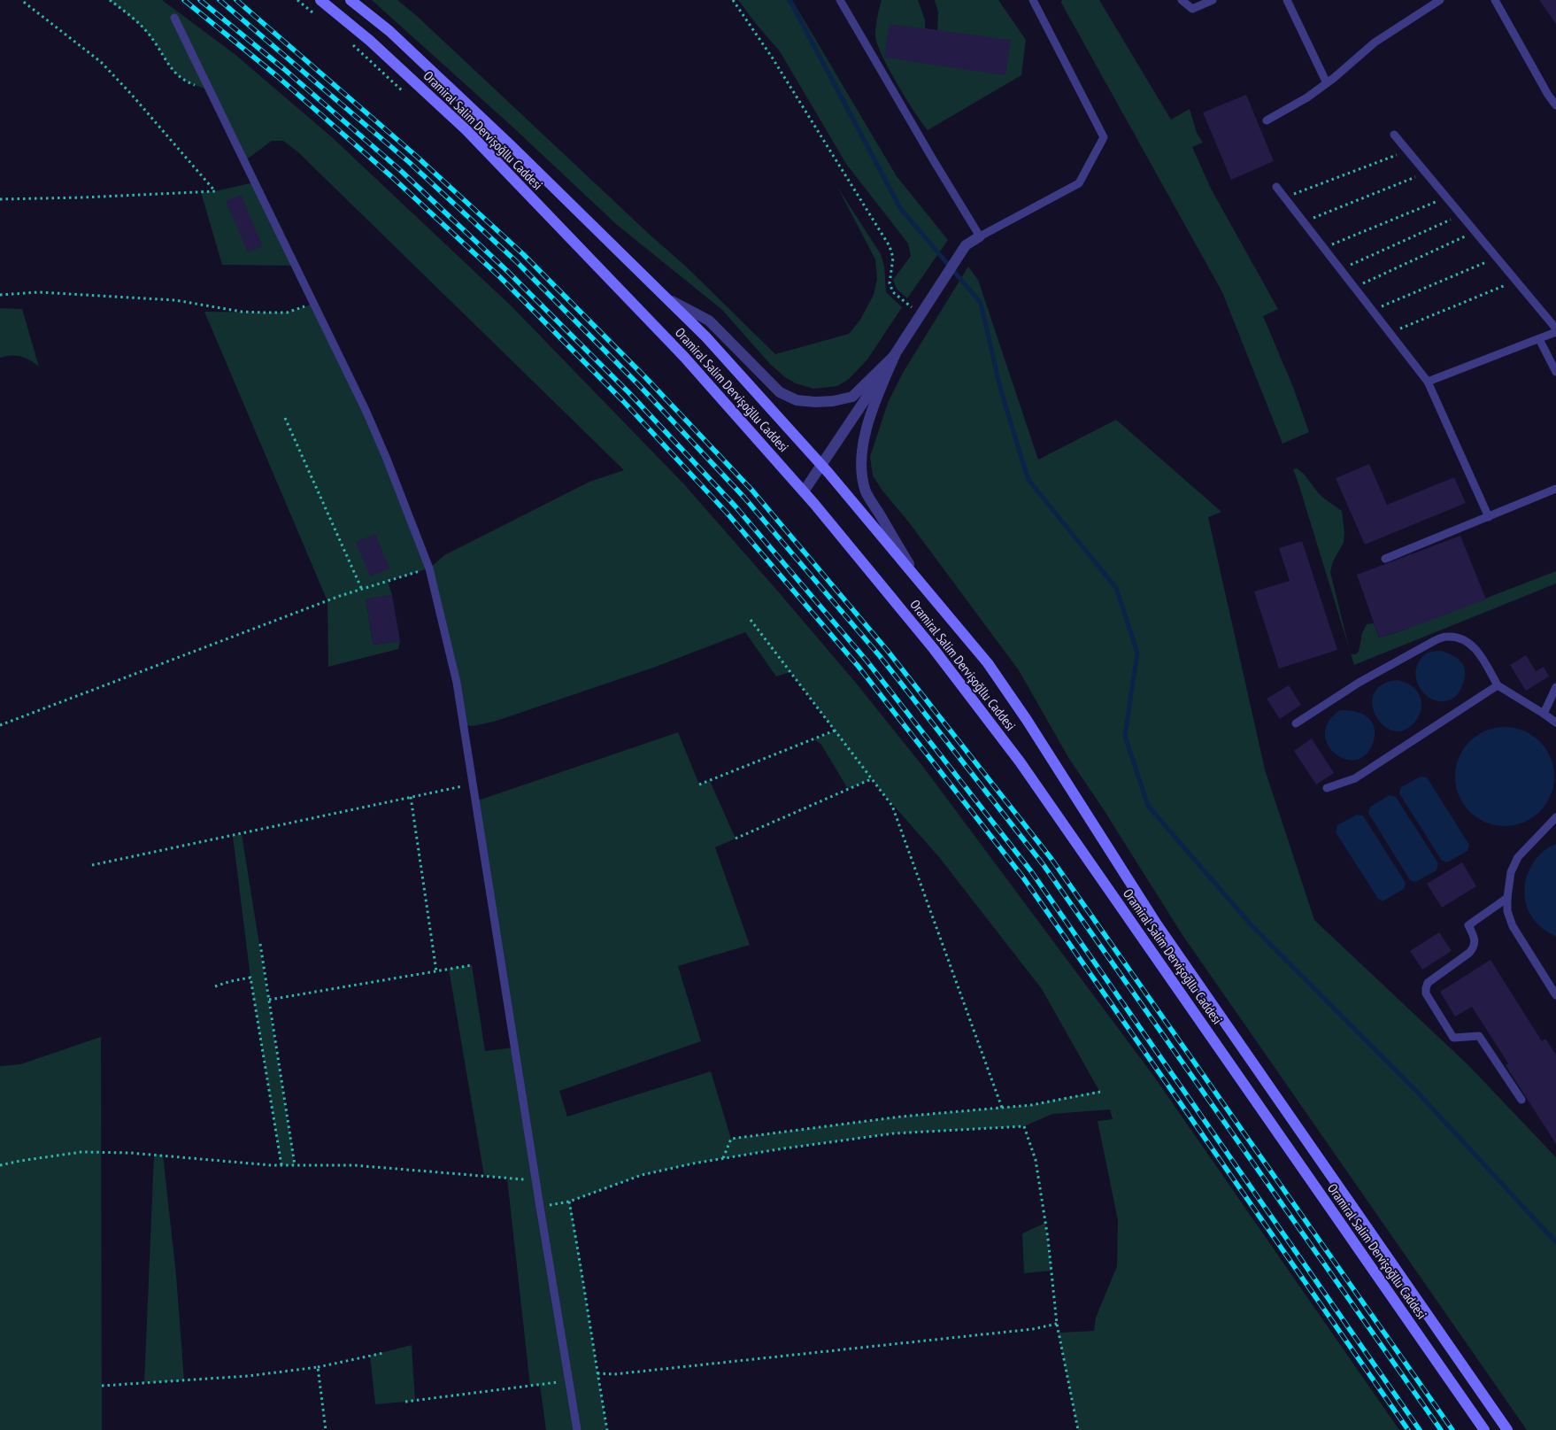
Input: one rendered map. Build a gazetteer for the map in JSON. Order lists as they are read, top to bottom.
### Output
{
  "streets": {
    "main road": ["Oramiral Salim Dervişoğllu Caddesi"]
  }
}
